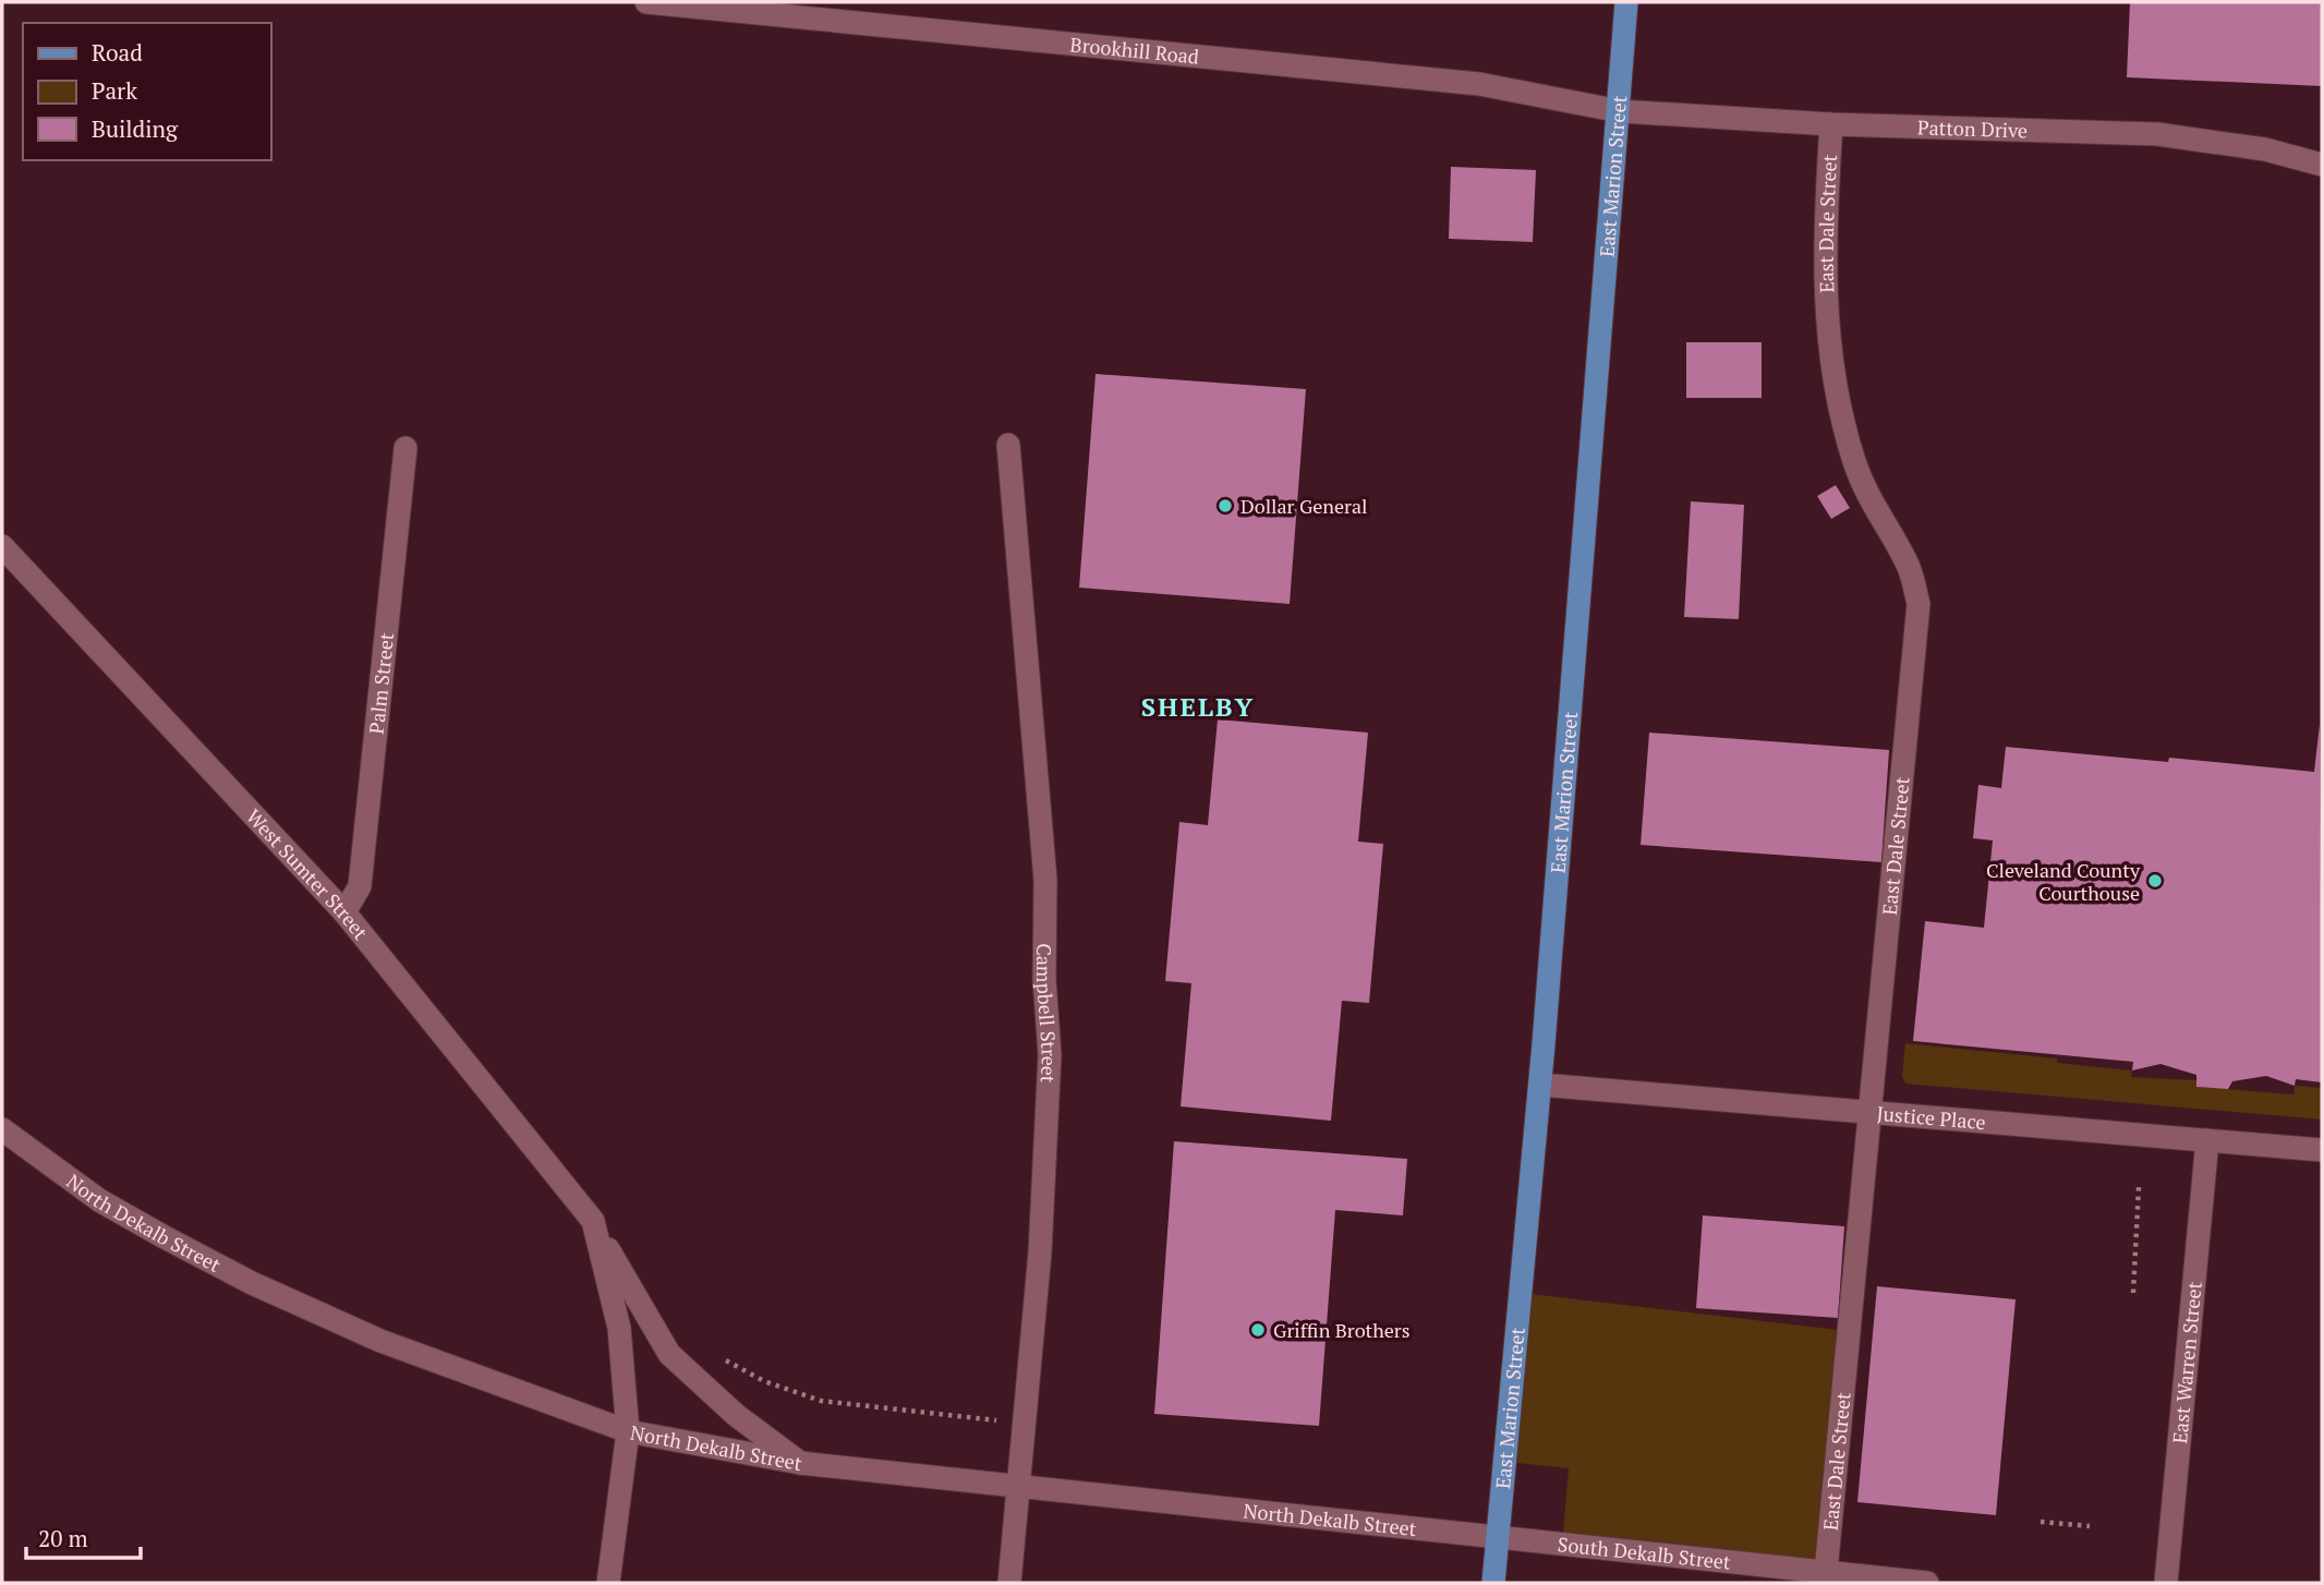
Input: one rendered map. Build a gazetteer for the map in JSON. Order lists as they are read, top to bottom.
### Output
{
  "streets": {
    "main road": ["East Marion Street"],
    "street": [
      "Brookhill Road",
      "Patton Drive",
      "East Dale Street",
      "Palm Street",
      "West Sumter Street",
      "Campbell Street",
      "Justice Place",
      "North Dekalb Street",
      "East Warren Street",
      "South Dekalb Street"
    ]
  },
  "crossings": [
    ["Brookhill Road", "Patton Drive"],
    ["Brookhill Road", "East Marion Street"],
    ["Patton Drive", "East Marion Street"],
    ["Patton Drive", "East Dale Street"],
    ["East Marion Street", "Justice Place"],
    ["East Marion Street", "North Dekalb Street"],
    ["East Marion Street", "South Dekalb Street"],
    ["East Dale Street", "Justice Place"],
    ["East Dale Street", "South Dekalb Street"],
    ["Palm Street", "West Sumter Street"],
    ["West Sumter Street", "North Dekalb Street"],
    ["Campbell Street", "North Dekalb Street"],
    ["Justice Place", "East Warren Street"],
    ["North Dekalb Street", "South Dekalb Street"]
  ],
  "districts": ["SHELBY"],
  "places": ["Dollar General", "Cleveland County Courthouse", "Griffin Brothers"],
  "legend": ["Road", "Park", "Building"],
  "scale_bar": "20 m"
}
